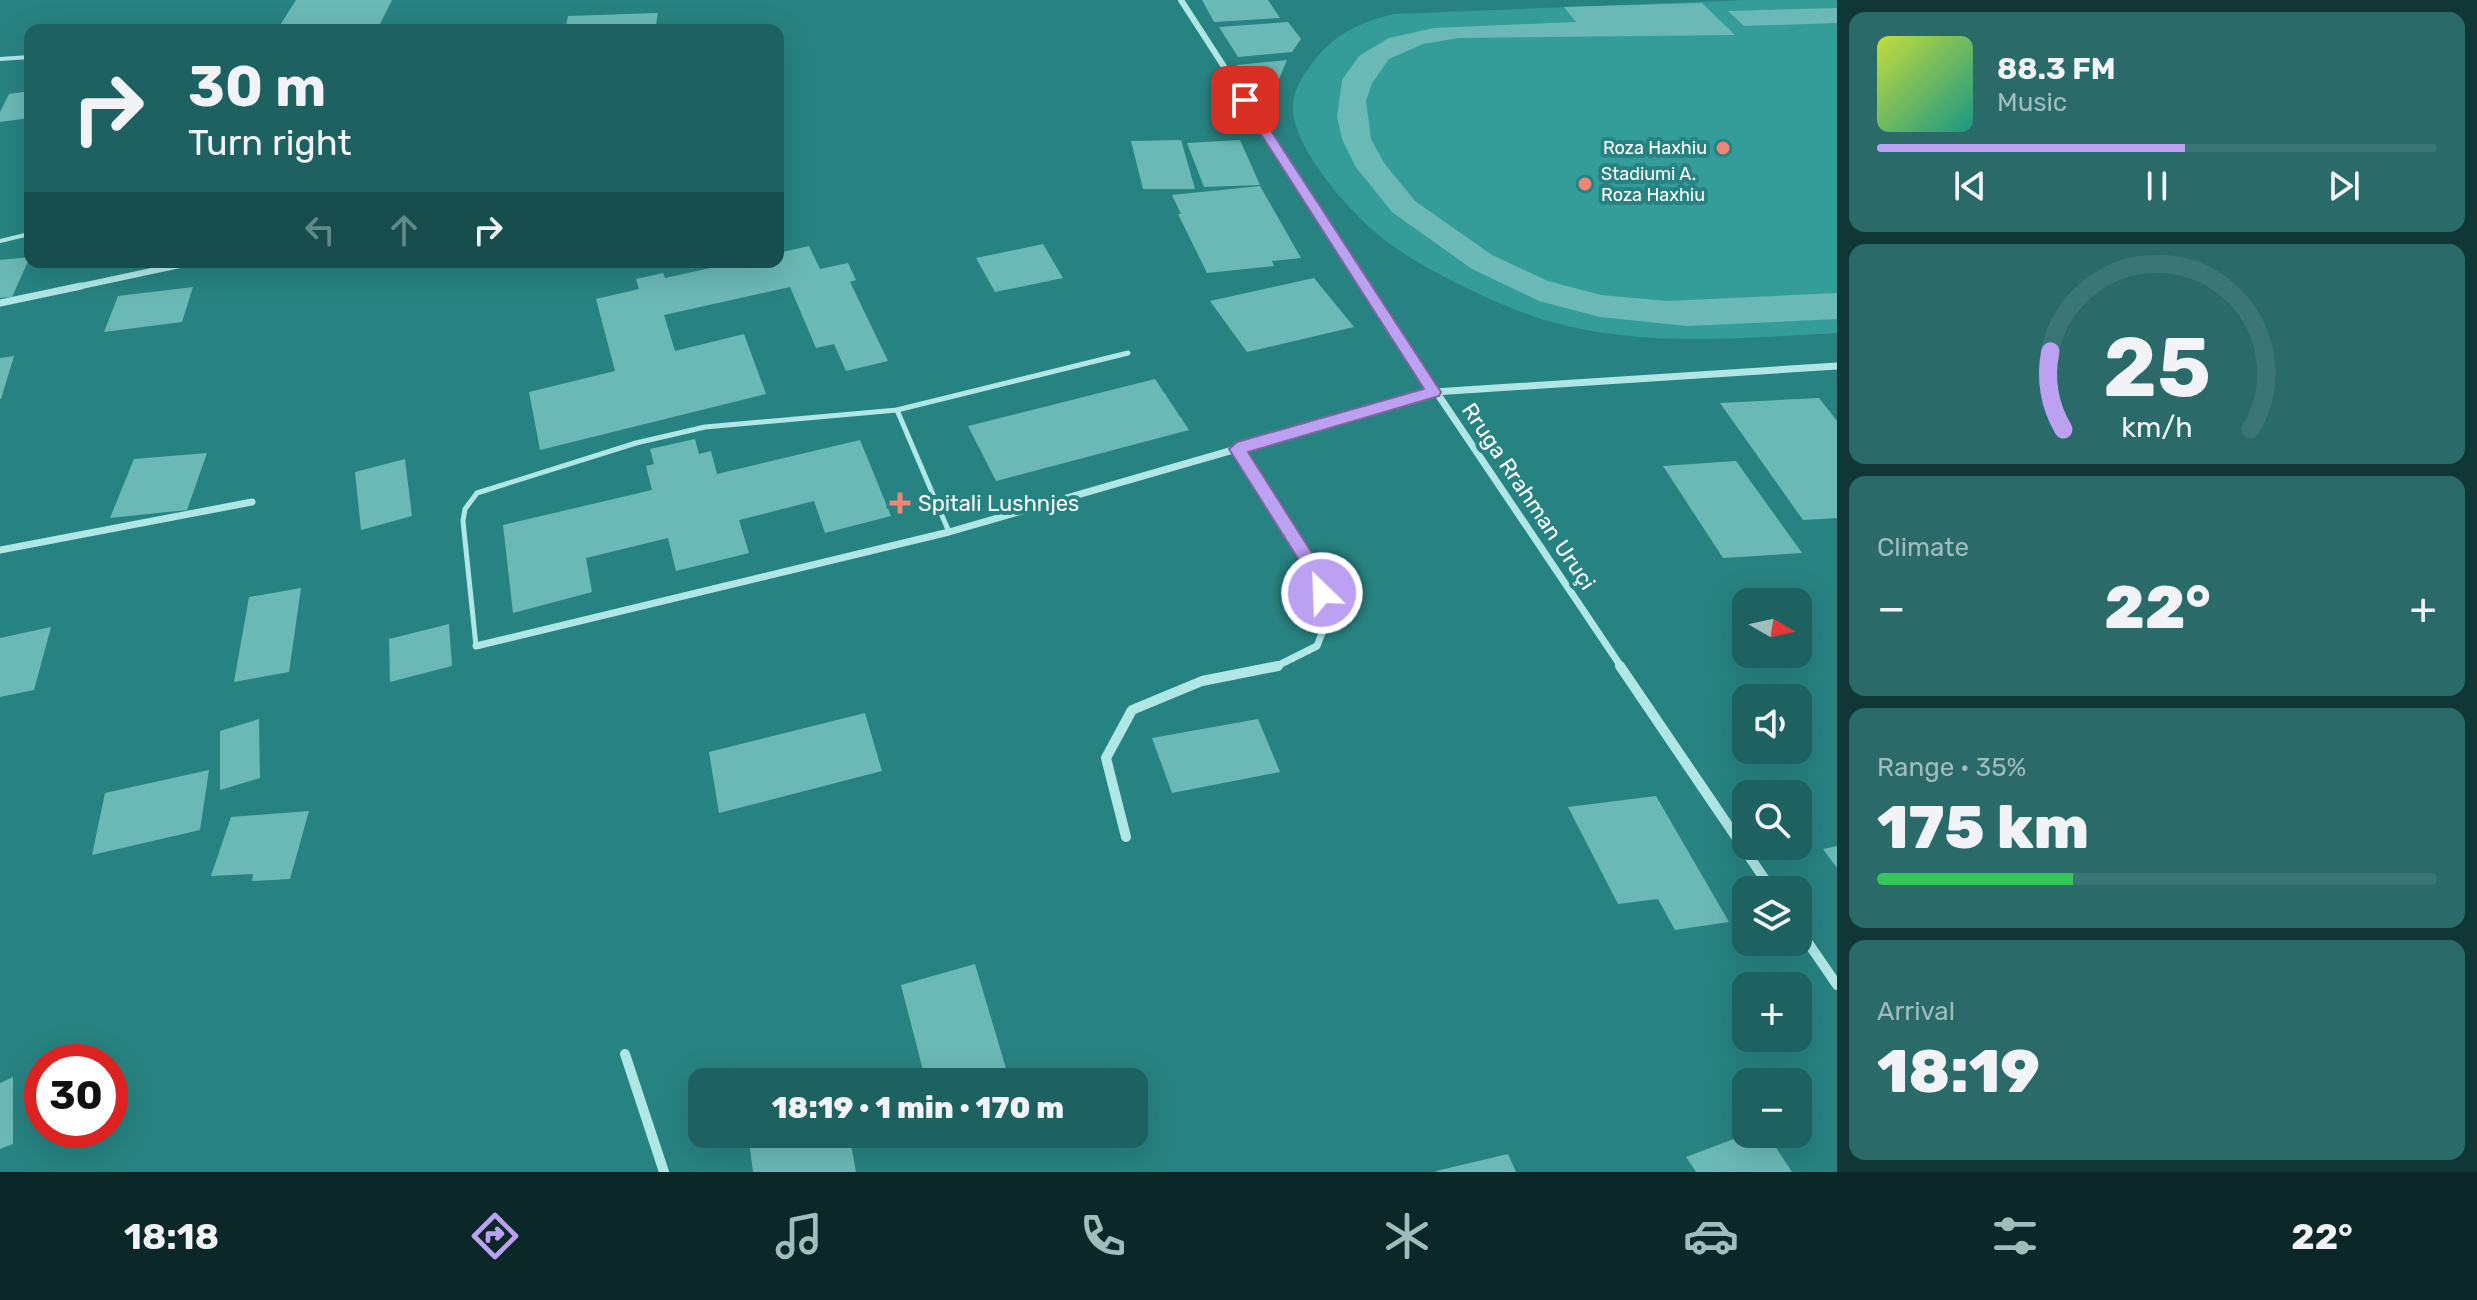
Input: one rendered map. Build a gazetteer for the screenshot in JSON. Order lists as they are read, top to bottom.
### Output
{
  "streets": {
    "street": ["Rruga Rrahman Uruçi"]
  },
  "places": {
    "other": ["Roza Haxhiu", "Stadiumi A. Roza Haxhiu"],
    "health": ["Spitali Lushnjes"]
  },
  "north": "right",
  "page": {
    "turn": ["30 m", "Turn right"],
    "song": ["88.3 FM", "Music"],
    "tile": [
      "Climate",
      ["Range · 35%", "175 km"],
      ["Arrival", "18:19"]
    ],
    "heat": ["−", "22°", "+"],
    "map_buttons": ["+", "−"],
    "limit": "30",
    "trip": "18:19 · 1 min · 170 m",
    "tabs": ["18:18", "22°"],
    "gauge": ["25", "km/h"]
  }
}
